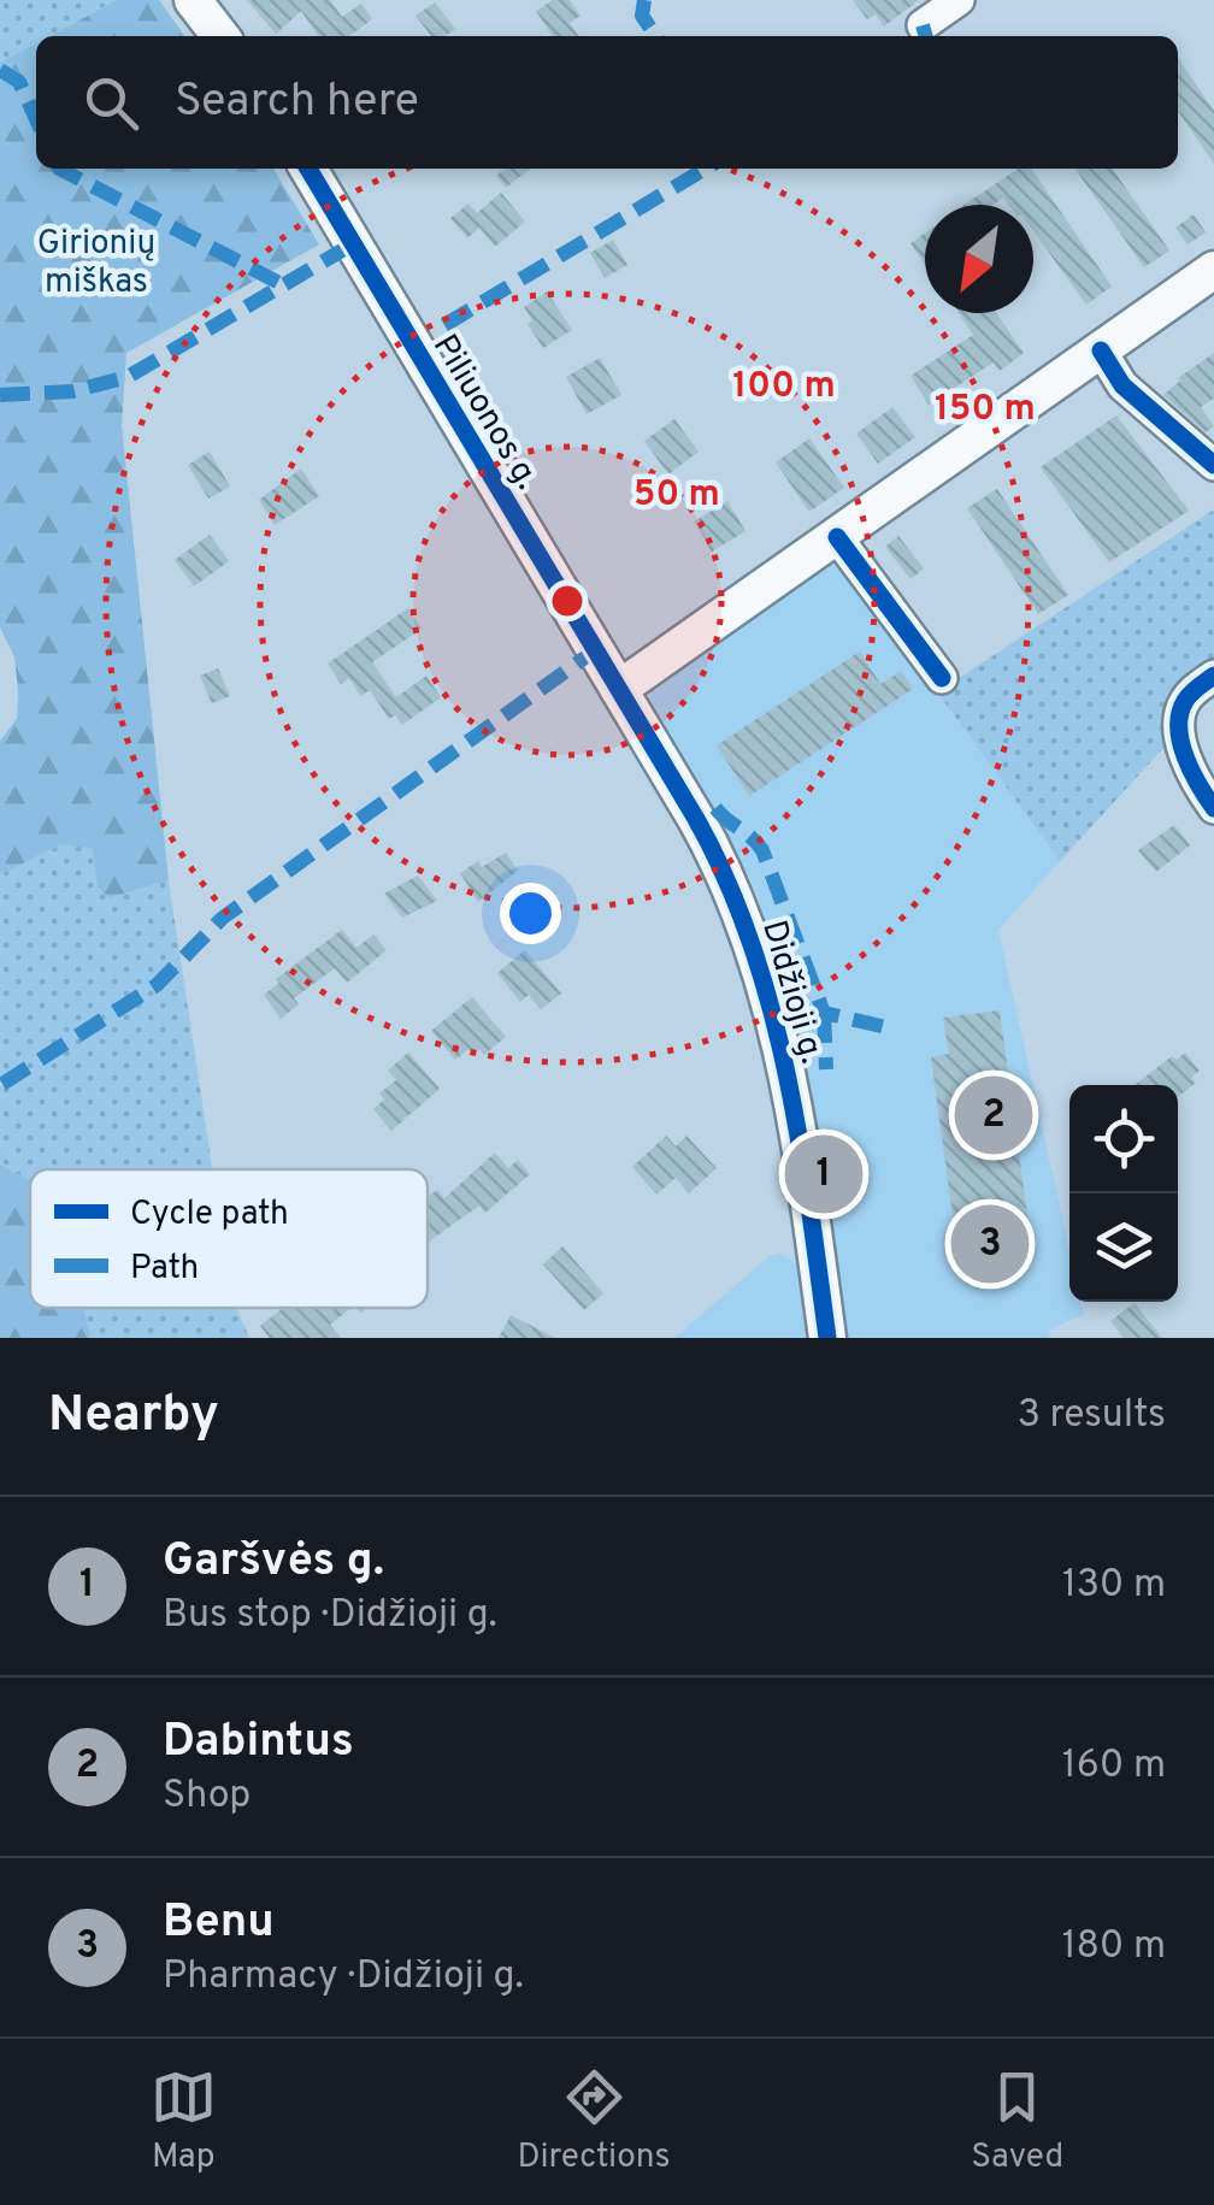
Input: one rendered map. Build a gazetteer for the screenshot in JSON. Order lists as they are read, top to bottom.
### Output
{
  "streets": {
    "main road": ["Piliuonos g.", "Didžioji g."]
  },
  "crossings": [
    ["Piliuonos g.", "Didžioji g."]
  ],
  "parks": ["Girionių miškas"],
  "legend": ["Cycle path", "Path"],
  "north": "bottom left",
  "page": {
    "search": "Search here",
    "pins": ["2", "1", "3"],
    "heading": ["Nearby", "3 results"],
    "list": [
      {
        "mark": "1",
        "name": "Garšvės g.",
        "note": "Bus stop · Didžioji g.",
        "value": "130 m"
      },
      {
        "mark": "2",
        "name": "Dabintus",
        "note": "Shop",
        "value": "160 m"
      },
      {
        "mark": "3",
        "name": "Benu",
        "note": "Pharmacy · Didžioji g.",
        "value": "180 m"
      }
    ],
    "nav": ["Map", "Directions", "Saved"]
  },
  "rings": ["100 m", "150 m", "50 m"]
}
